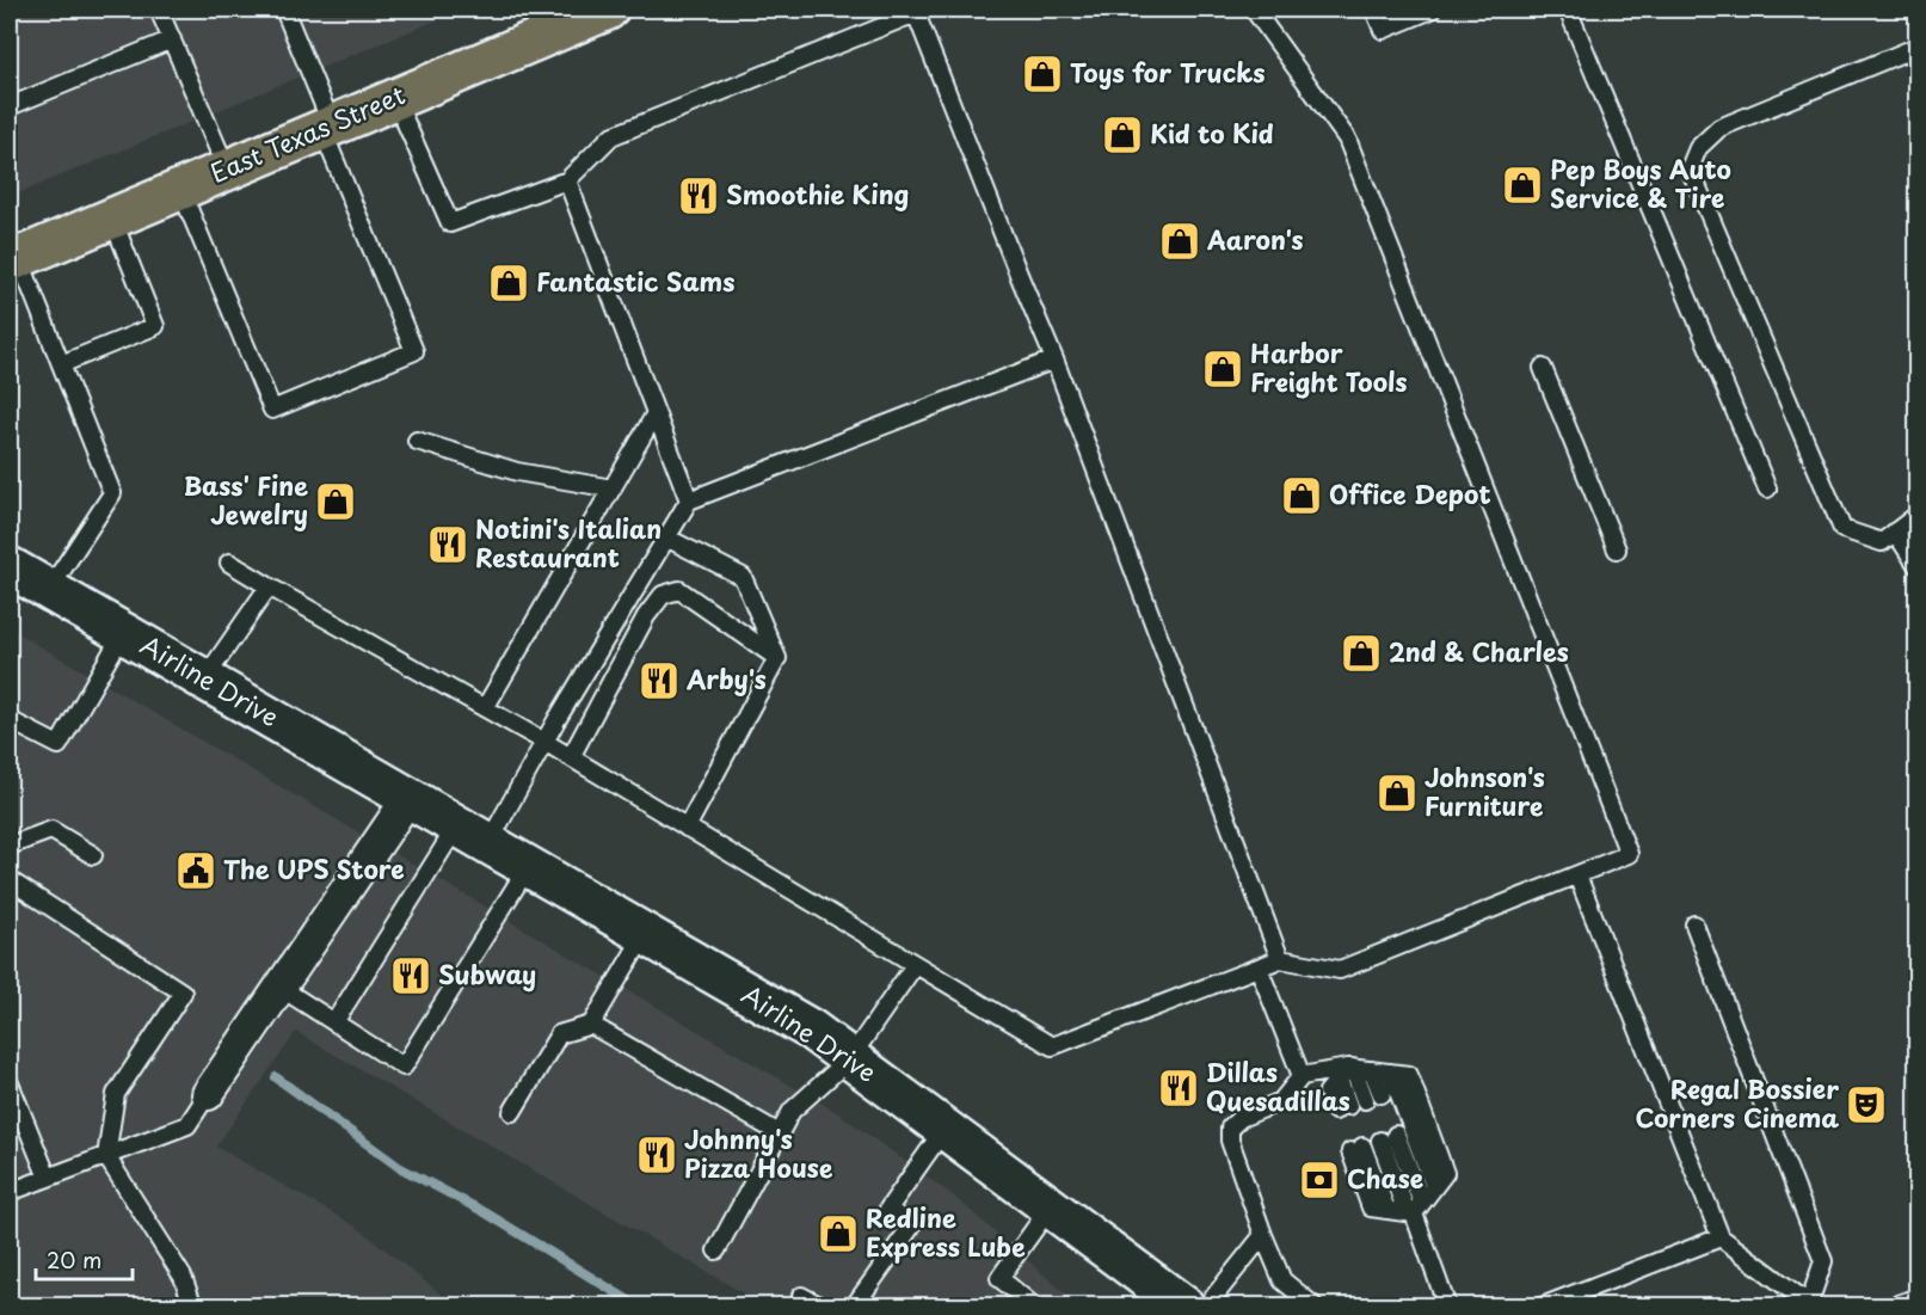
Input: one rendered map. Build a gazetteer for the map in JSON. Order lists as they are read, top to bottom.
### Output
{
  "streets": {
    "main road": ["East Texas Street", "Airline Drive"]
  },
  "places": {
    "shop": [
      "Toys for Trucks",
      "Kid to Kid",
      "Pep Boys Auto Service & Tire",
      "Aaron's",
      "Fantastic Sams",
      "Harbor Freight Tools",
      "Office Depot",
      "Bass' Fine Jewelry",
      "2nd & Charles",
      "Johnson's Furniture",
      "Redline Express Lube"
    ],
    "restaurant": [
      "Smoothie King",
      "Notini's Italian Restaurant",
      "Arby's",
      "Subway",
      "Dillas Quesadillas",
      "Johnny's Pizza House"
    ],
    "public building": ["The UPS Store"],
    "theatre": ["Regal Bossier Corners Cinema"],
    "bank": ["Chase"]
  },
  "scale_bar": "20 m"
}
